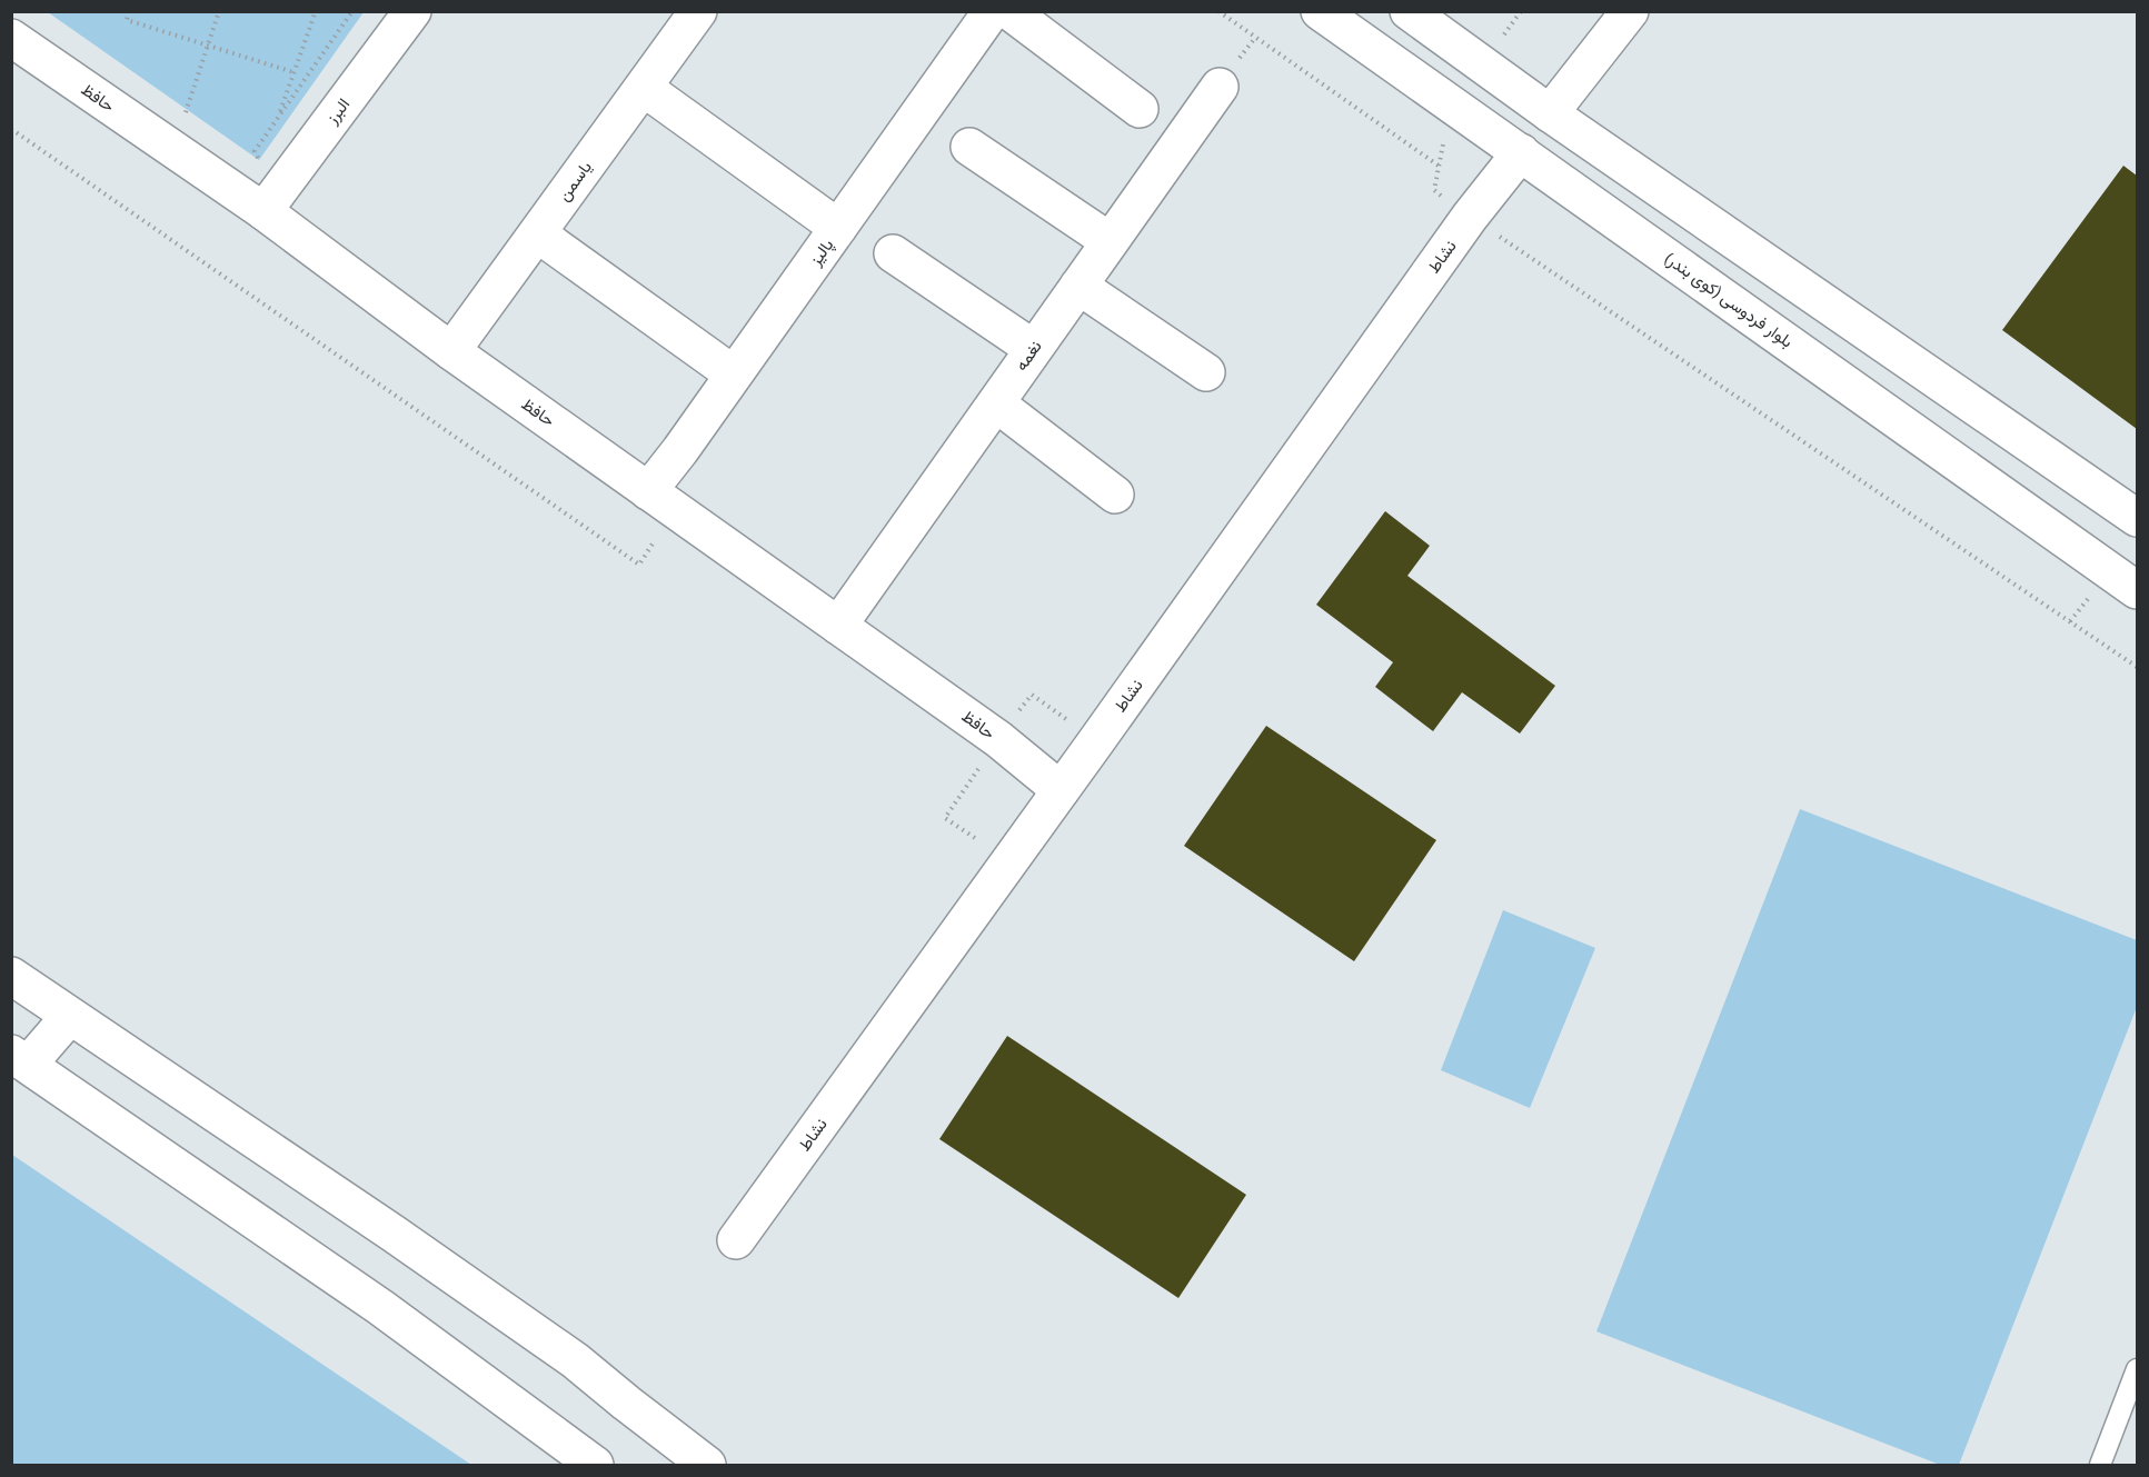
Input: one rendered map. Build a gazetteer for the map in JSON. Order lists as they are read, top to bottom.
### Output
{
  "streets": {
    "street": [
      "حافظ",
      "البرز",
      "یاسمن",
      "پالیز",
      "نشاط",
      "بلوار فردوسی (کوی بندر)",
      "نغمه"
    ]
  },
  "crossings": [
    ["حافظ", "البرز"],
    ["حافظ", "یاسمن"],
    ["حافظ", "پالیز"],
    ["حافظ", "نشاط"],
    ["حافظ", "نغمه"],
    ["نشاط", "بلوار فردوسی (کوی بندر)"]
  ]
}
